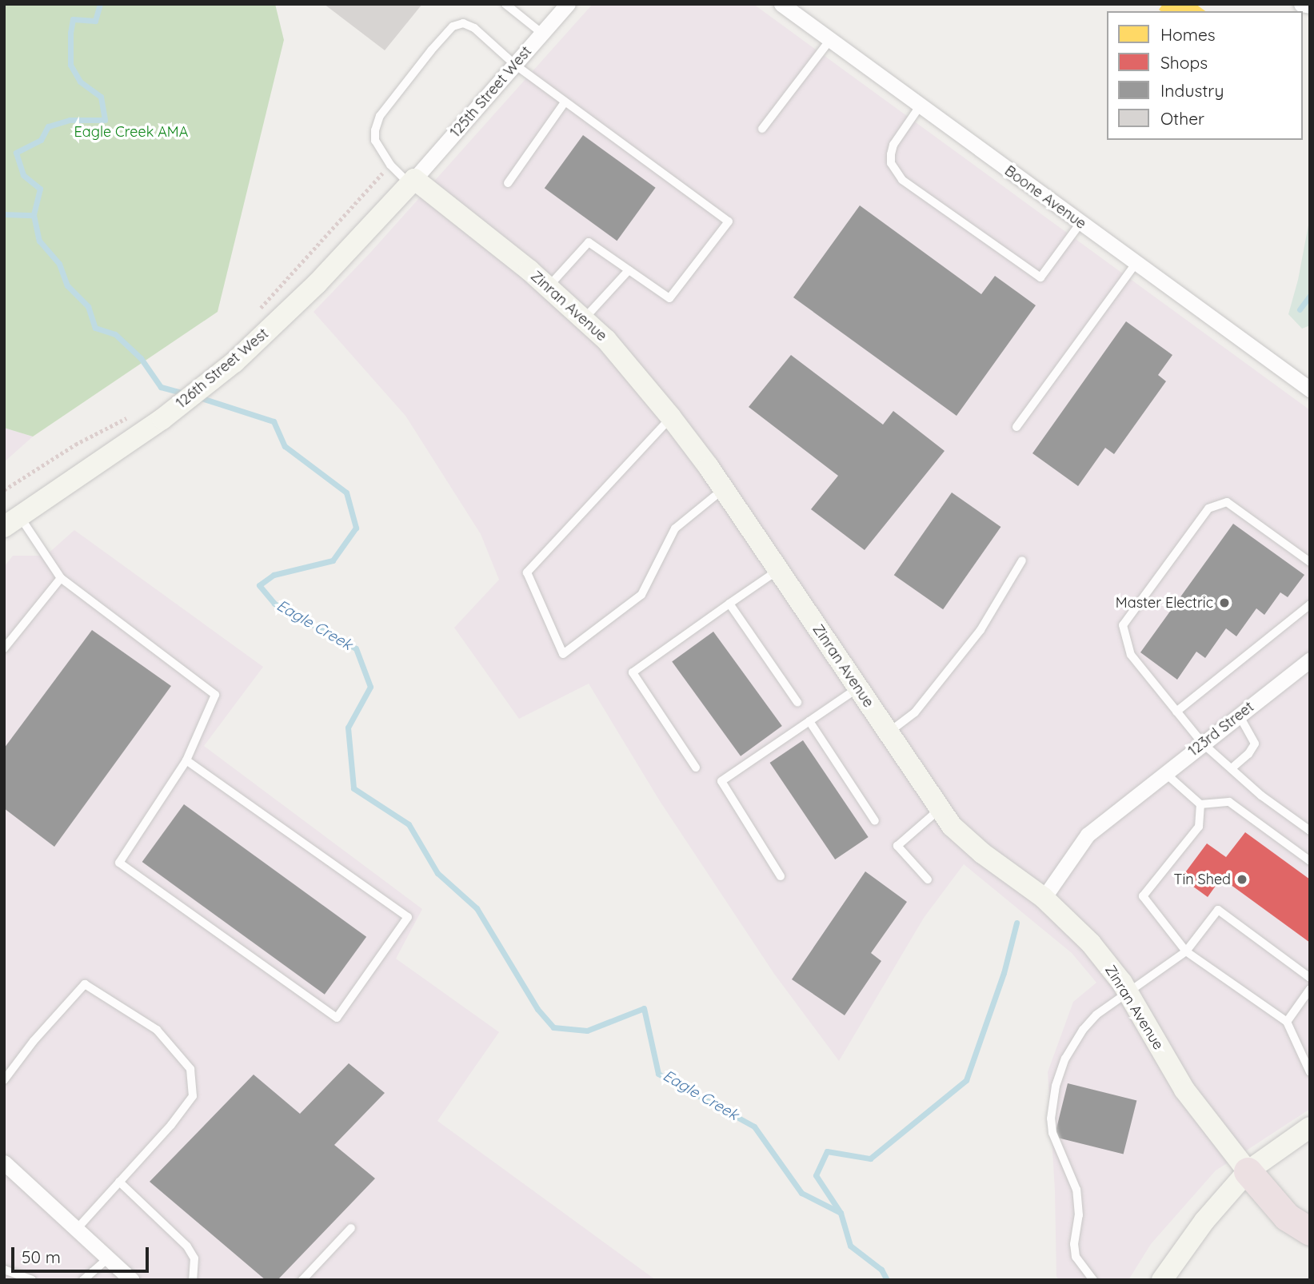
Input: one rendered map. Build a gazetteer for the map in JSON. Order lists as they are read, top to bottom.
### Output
{
  "streets": {
    "street": [
      "125th Street West",
      "Boone Avenue",
      "Zinran Avenue",
      "126th Street West",
      "123rd Street"
    ]
  },
  "crossings": [
    ["125th Street West", "Zinran Avenue"],
    ["125th Street West", "126th Street West"],
    ["Zinran Avenue", "126th Street West"],
    ["Zinran Avenue", "123rd Street"]
  ],
  "water": ["Eagle Creek"],
  "parks": ["Eagle Creek AMA"],
  "places": ["Master Electric", "Tin Shed"],
  "legend": [
    "Homes",
    "Shops",
    "Industry",
    "Other"
  ],
  "scale_bar": "50 m"
}
